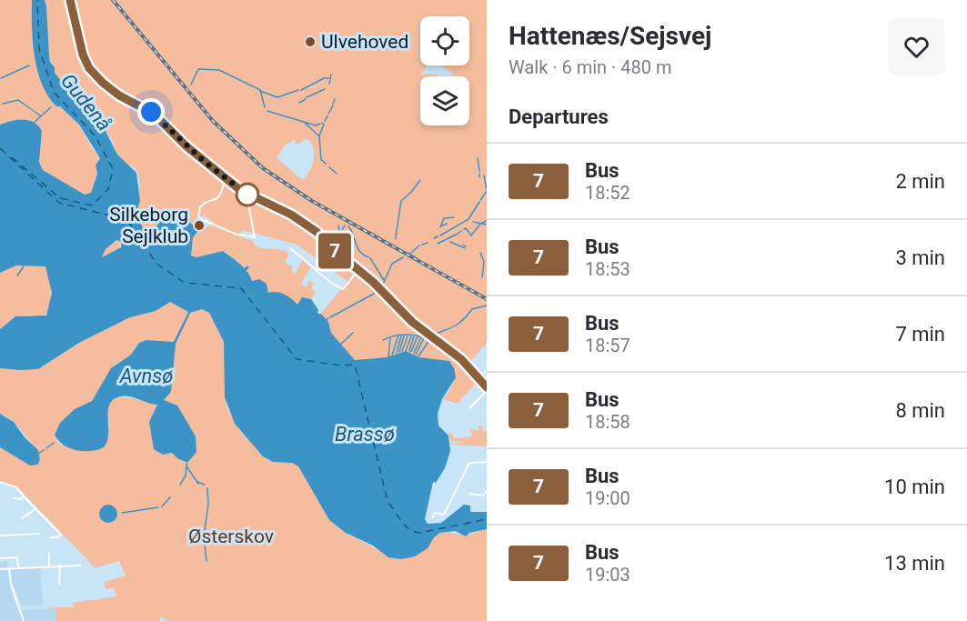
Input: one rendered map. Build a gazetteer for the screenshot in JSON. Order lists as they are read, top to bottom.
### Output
{
  "water": ["Gudenå", "Avnsø", "Brassø"],
  "parks": ["Østerskov"],
  "places": ["Ulvehoved", "Silkeborg Sejlklub"],
  "lines": ["bus line 7"],
  "page": {
    "on_map": "7",
    "heading": [
      ["Hattenæs/Sejsvej", "Walk · 6 min · 480 m"],
      "Departures"
    ],
    "list": [
      {
        "mark": "7",
        "name": "Bus",
        "note": "18:52",
        "value": "2 min"
      },
      {
        "mark": "7",
        "name": "Bus",
        "note": "18:53",
        "value": "3 min"
      },
      {
        "mark": "7",
        "name": "Bus",
        "note": "18:57",
        "value": "7 min"
      },
      {
        "mark": "7",
        "name": "Bus",
        "note": "18:58",
        "value": "8 min"
      },
      {
        "mark": "7",
        "name": "Bus",
        "note": "19:00",
        "value": "10 min"
      },
      {
        "mark": "7",
        "name": "Bus",
        "note": "19:03",
        "value": "13 min"
      }
    ]
  }
}
